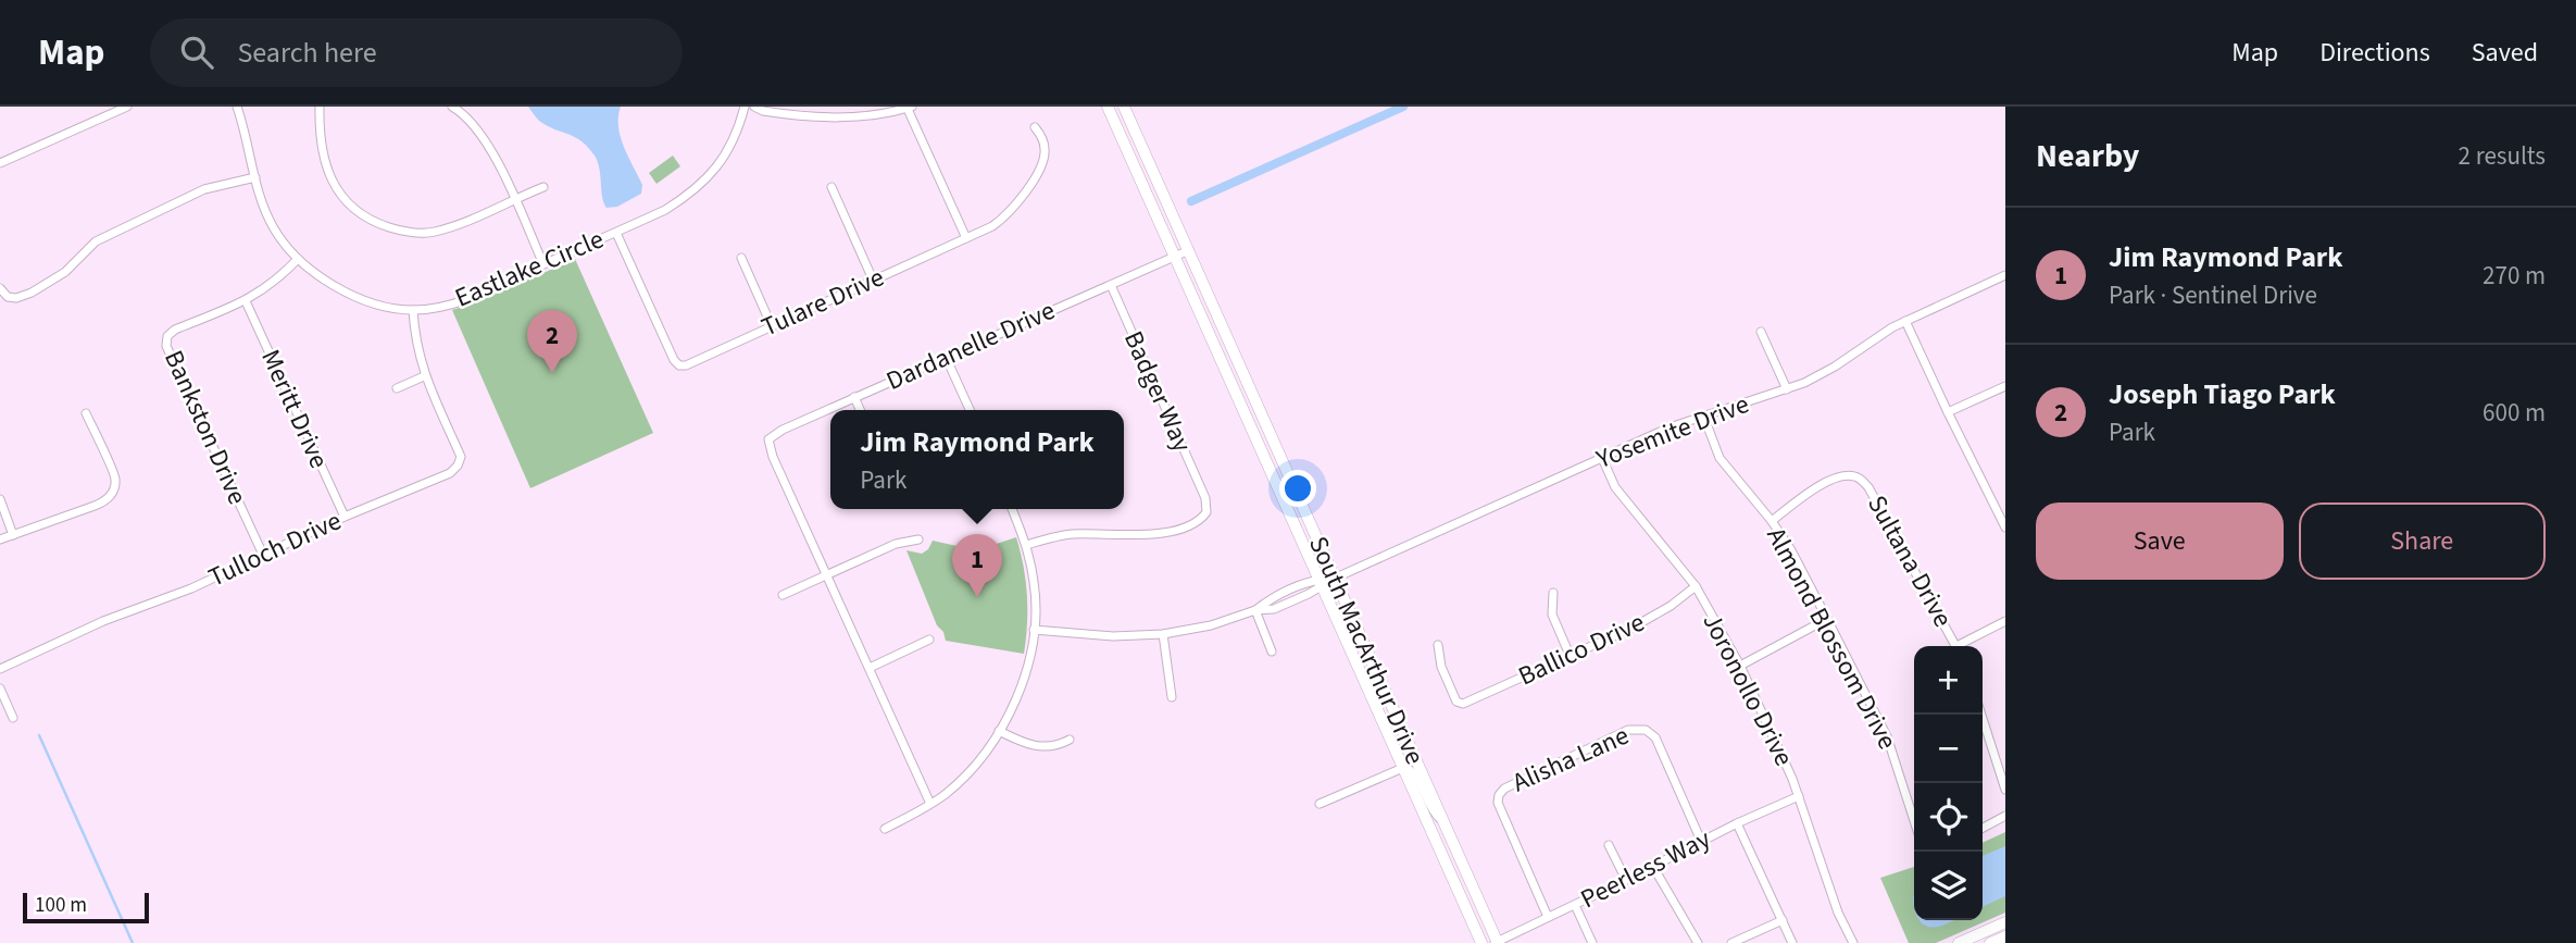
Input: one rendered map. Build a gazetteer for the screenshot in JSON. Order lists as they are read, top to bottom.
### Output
{
  "streets": {
    "main road": ["South MacArthur Drive"],
    "street": [
      "Eastlake Circle",
      "Tulare Drive",
      "Dardanelle Drive",
      "Badger Way",
      "Meritt Drive",
      "Bankston Drive",
      "Yosemite Drive",
      "Tulloch Drive",
      "Sultana Drive",
      "Almond Blossom Drive",
      "Ballico Drive",
      "Joronollo Drive",
      "Alisha Lane",
      "Peerless Way"
    ]
  },
  "crossings": [
    ["Eastlake Circle", "Tulare Drive"],
    ["Eastlake Circle", "Tulloch Drive"],
    ["Dardanelle Drive", "Badger Way"],
    ["Dardanelle Drive", "South MacArthur Drive"],
    ["Meritt Drive", "Bankston Drive"],
    ["Meritt Drive", "Tulloch Drive"],
    ["Bankston Drive", "Tulloch Drive"],
    ["Yosemite Drive", "Almond Blossom Drive"],
    ["Yosemite Drive", "South MacArthur Drive"],
    ["Yosemite Drive", "Joronollo Drive"],
    ["Sultana Drive", "Almond Blossom Drive"],
    ["Ballico Drive", "Joronollo Drive"],
    ["South MacArthur Drive", "Peerless Way"],
    ["Joronollo Drive", "Peerless Way"],
    ["Alisha Lane", "Peerless Way"]
  ],
  "scale_bar": "100 m",
  "page": {
    "header": "Map",
    "search": "Search here",
    "nav": ["Map", "Directions", "Saved"],
    "heading": ["Nearby", "2 results"],
    "list": [
      {
        "mark": "1",
        "name": "Jim Raymond Park",
        "note": "Park · Sentinel Drive",
        "value": "270 m"
      },
      {
        "mark": "2",
        "name": "Joseph Tiago Park",
        "note": "Park",
        "value": "600 m"
      }
    ],
    "pins": ["2", "1"],
    "popup": ["Jim Raymond Park", "Park"],
    "buttons": ["Save", "Share"],
    "map_buttons": ["+", "−"],
    "scale": "100 m"
  }
}
